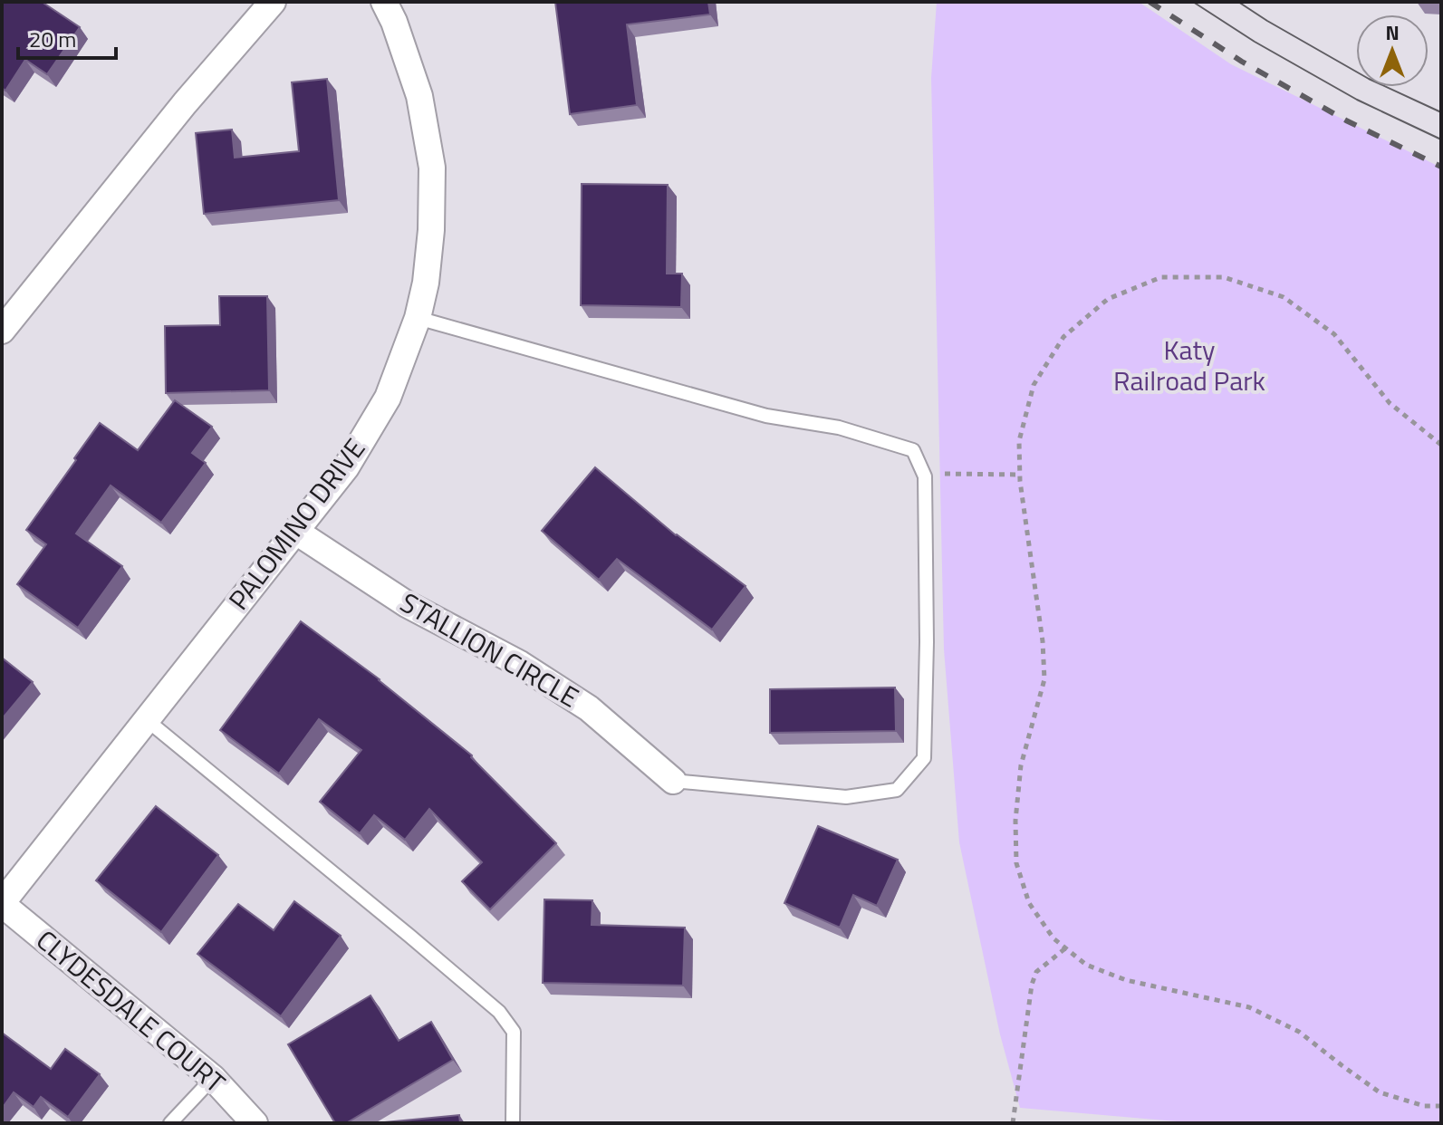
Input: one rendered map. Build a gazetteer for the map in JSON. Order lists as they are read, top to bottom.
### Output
{
  "streets": {
    "street": ["PALOMINO DRIVE", "STALLION CIRCLE", "CLYDESDALE COURT"]
  },
  "crossings": [
    ["PALOMINO DRIVE", "STALLION CIRCLE"],
    ["PALOMINO DRIVE", "CLYDESDALE COURT"]
  ],
  "parks": ["Katy Railroad Park"],
  "scale_bar": "20 m",
  "north": "top"
}
